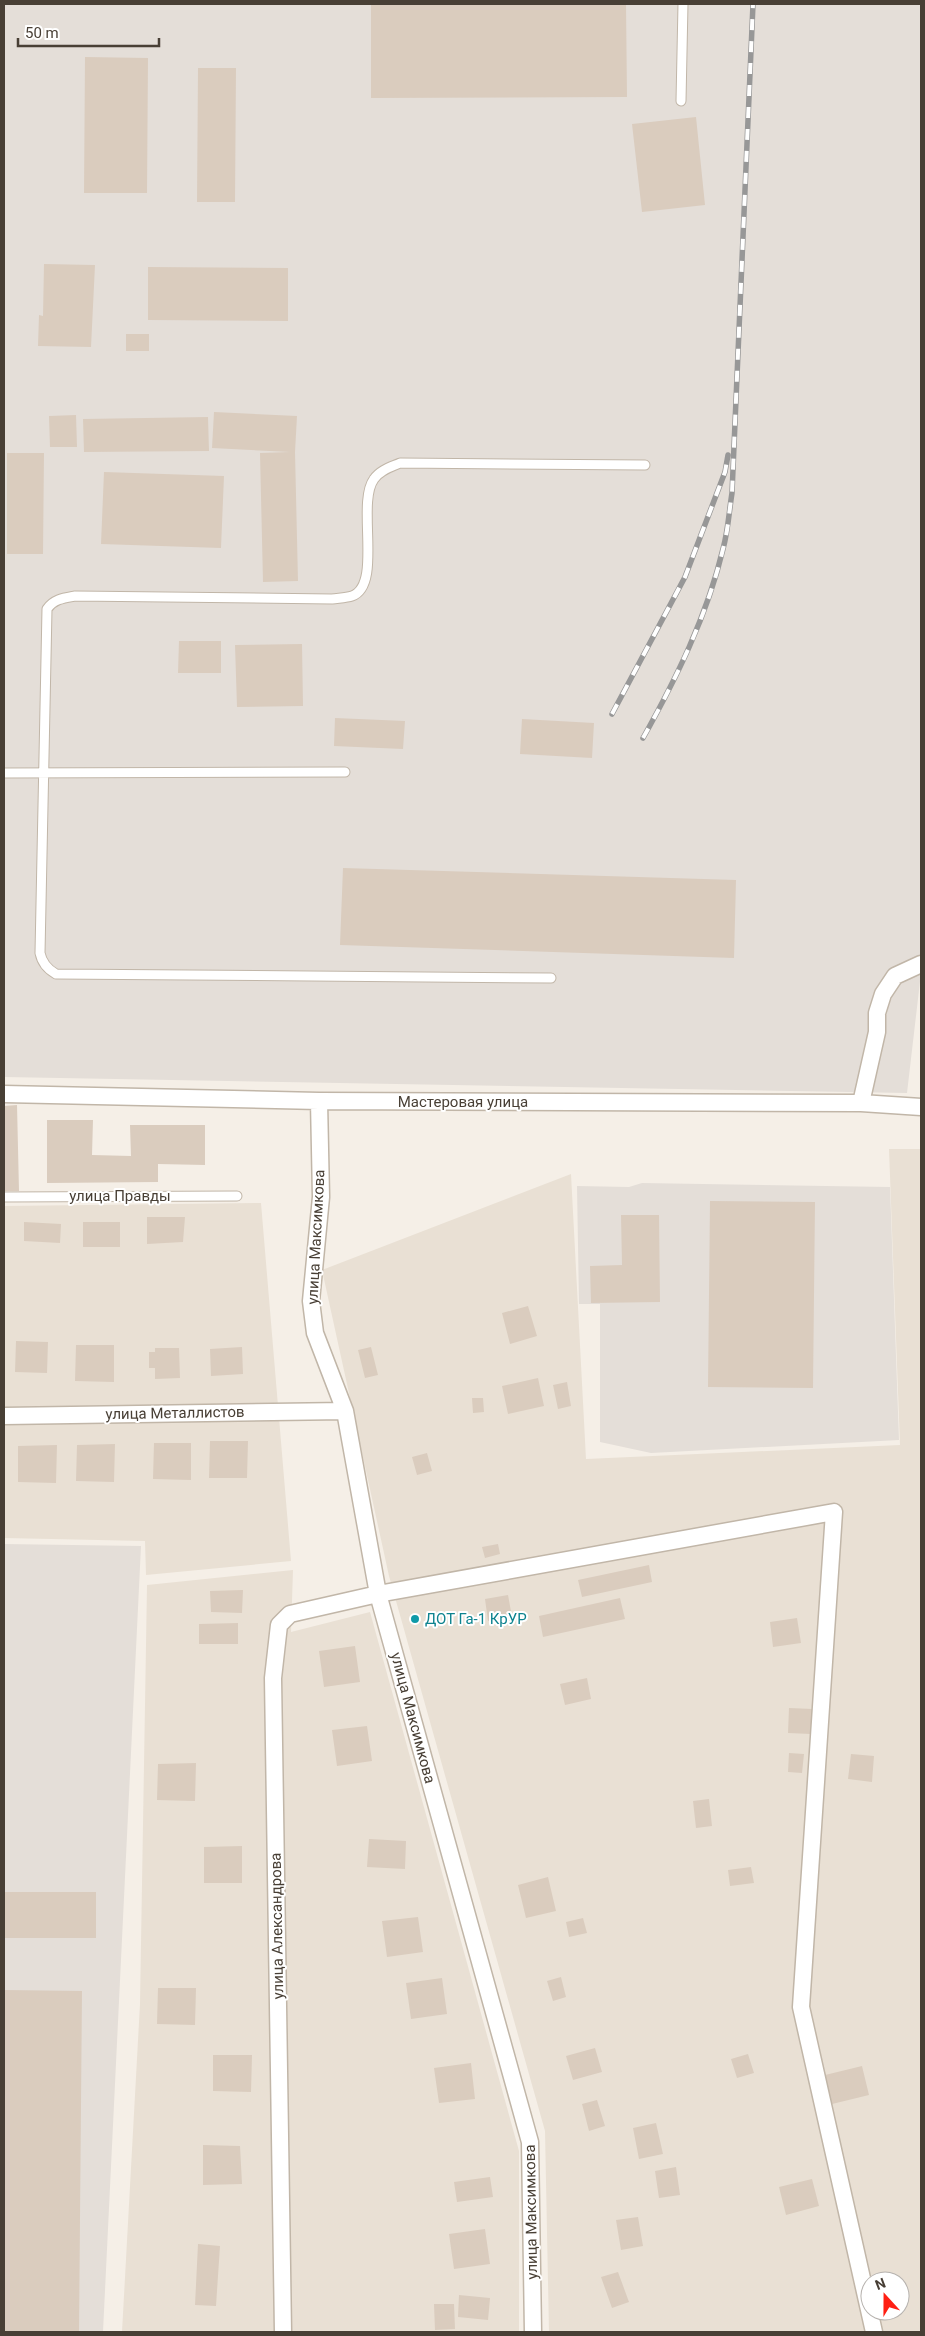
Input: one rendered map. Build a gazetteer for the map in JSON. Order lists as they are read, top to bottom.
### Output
{
  "streets": {
    "street": [
      "Мастеровая улица",
      "улица Максимкова",
      "улица Металлистов",
      "улица Александрова"
    ],
    "lane": ["улица Правды"]
  },
  "crossings": [
    ["Мастеровая улица", "улица Максимкова"],
    ["улица Максимкова", "улица Металлистов"],
    ["улица Максимкова", "улица Александрова"]
  ],
  "places": ["ДОТ Га-1 КрУР"],
  "scale_bar": "50 m",
  "north": "top"
}
